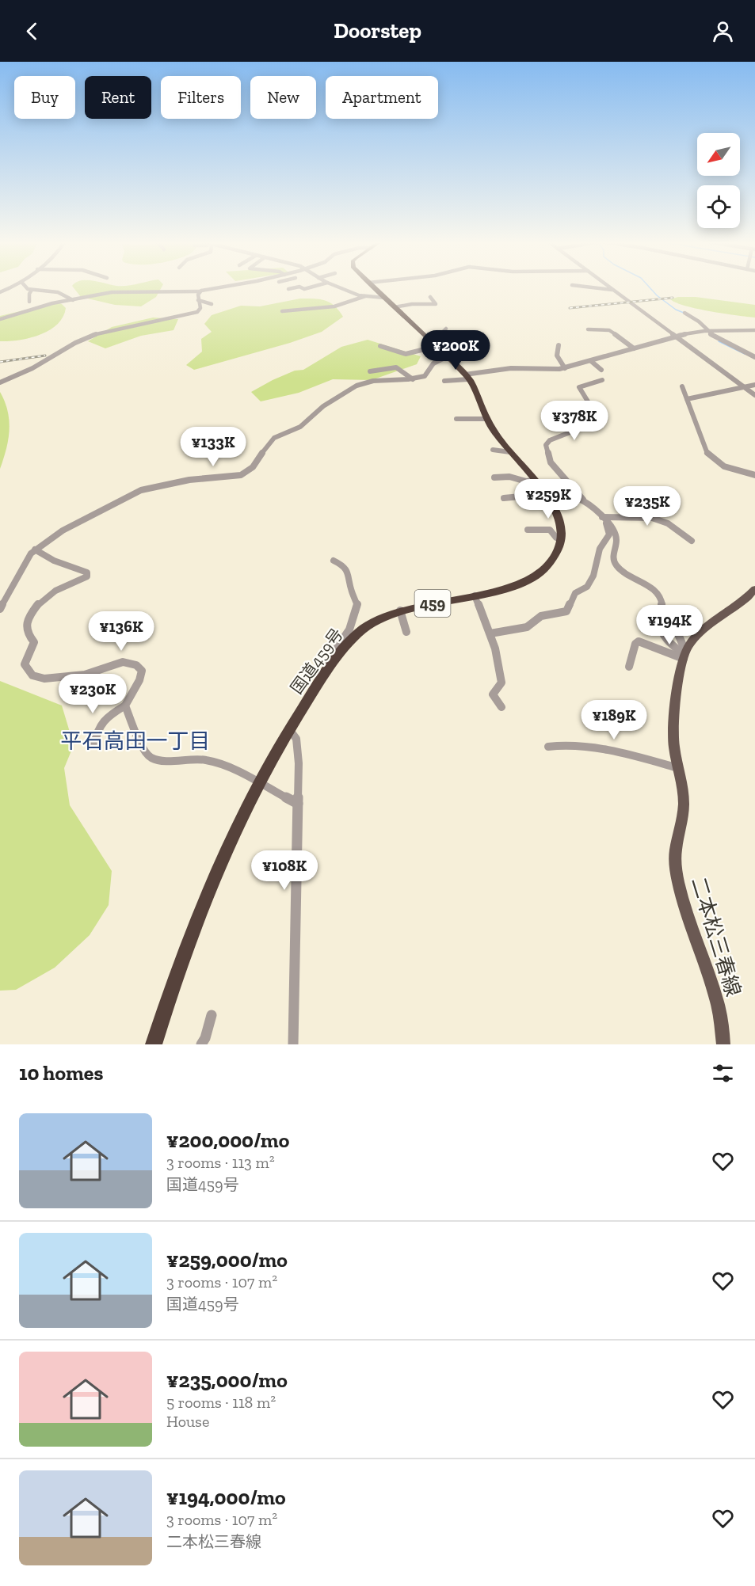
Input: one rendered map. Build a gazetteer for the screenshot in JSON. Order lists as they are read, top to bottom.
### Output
{
  "streets": {
    "highway": ["459", "国道459号"],
    "main road": ["二本松三春線"]
  },
  "districts": ["平石高田一丁目"],
  "north": "bottom left",
  "page": {
    "header": "Doorstep",
    "chip": [
      "Buy",
      "Rent",
      "Filters",
      "New",
      "Apartment"
    ],
    "price": [
      "¥200K",
      "¥378K",
      "¥133K",
      "¥259K",
      "¥235K",
      "¥194K",
      "¥136K",
      "¥230K",
      "¥189K",
      "¥108K"
    ],
    "heading": "10 homes",
    "list": [
      {
        "name": "¥200,000/mo",
        "note": "3 rooms · 113 m² · 国道459号"
      },
      {
        "name": "¥259,000/mo",
        "note": "3 rooms · 107 m² · 国道459号"
      },
      {
        "name": "¥235,000/mo",
        "note": "5 rooms · 118 m² · House"
      },
      {
        "name": "¥194,000/mo",
        "note": "3 rooms · 107 m² · 二本松三春線"
      }
    ]
  }
}
